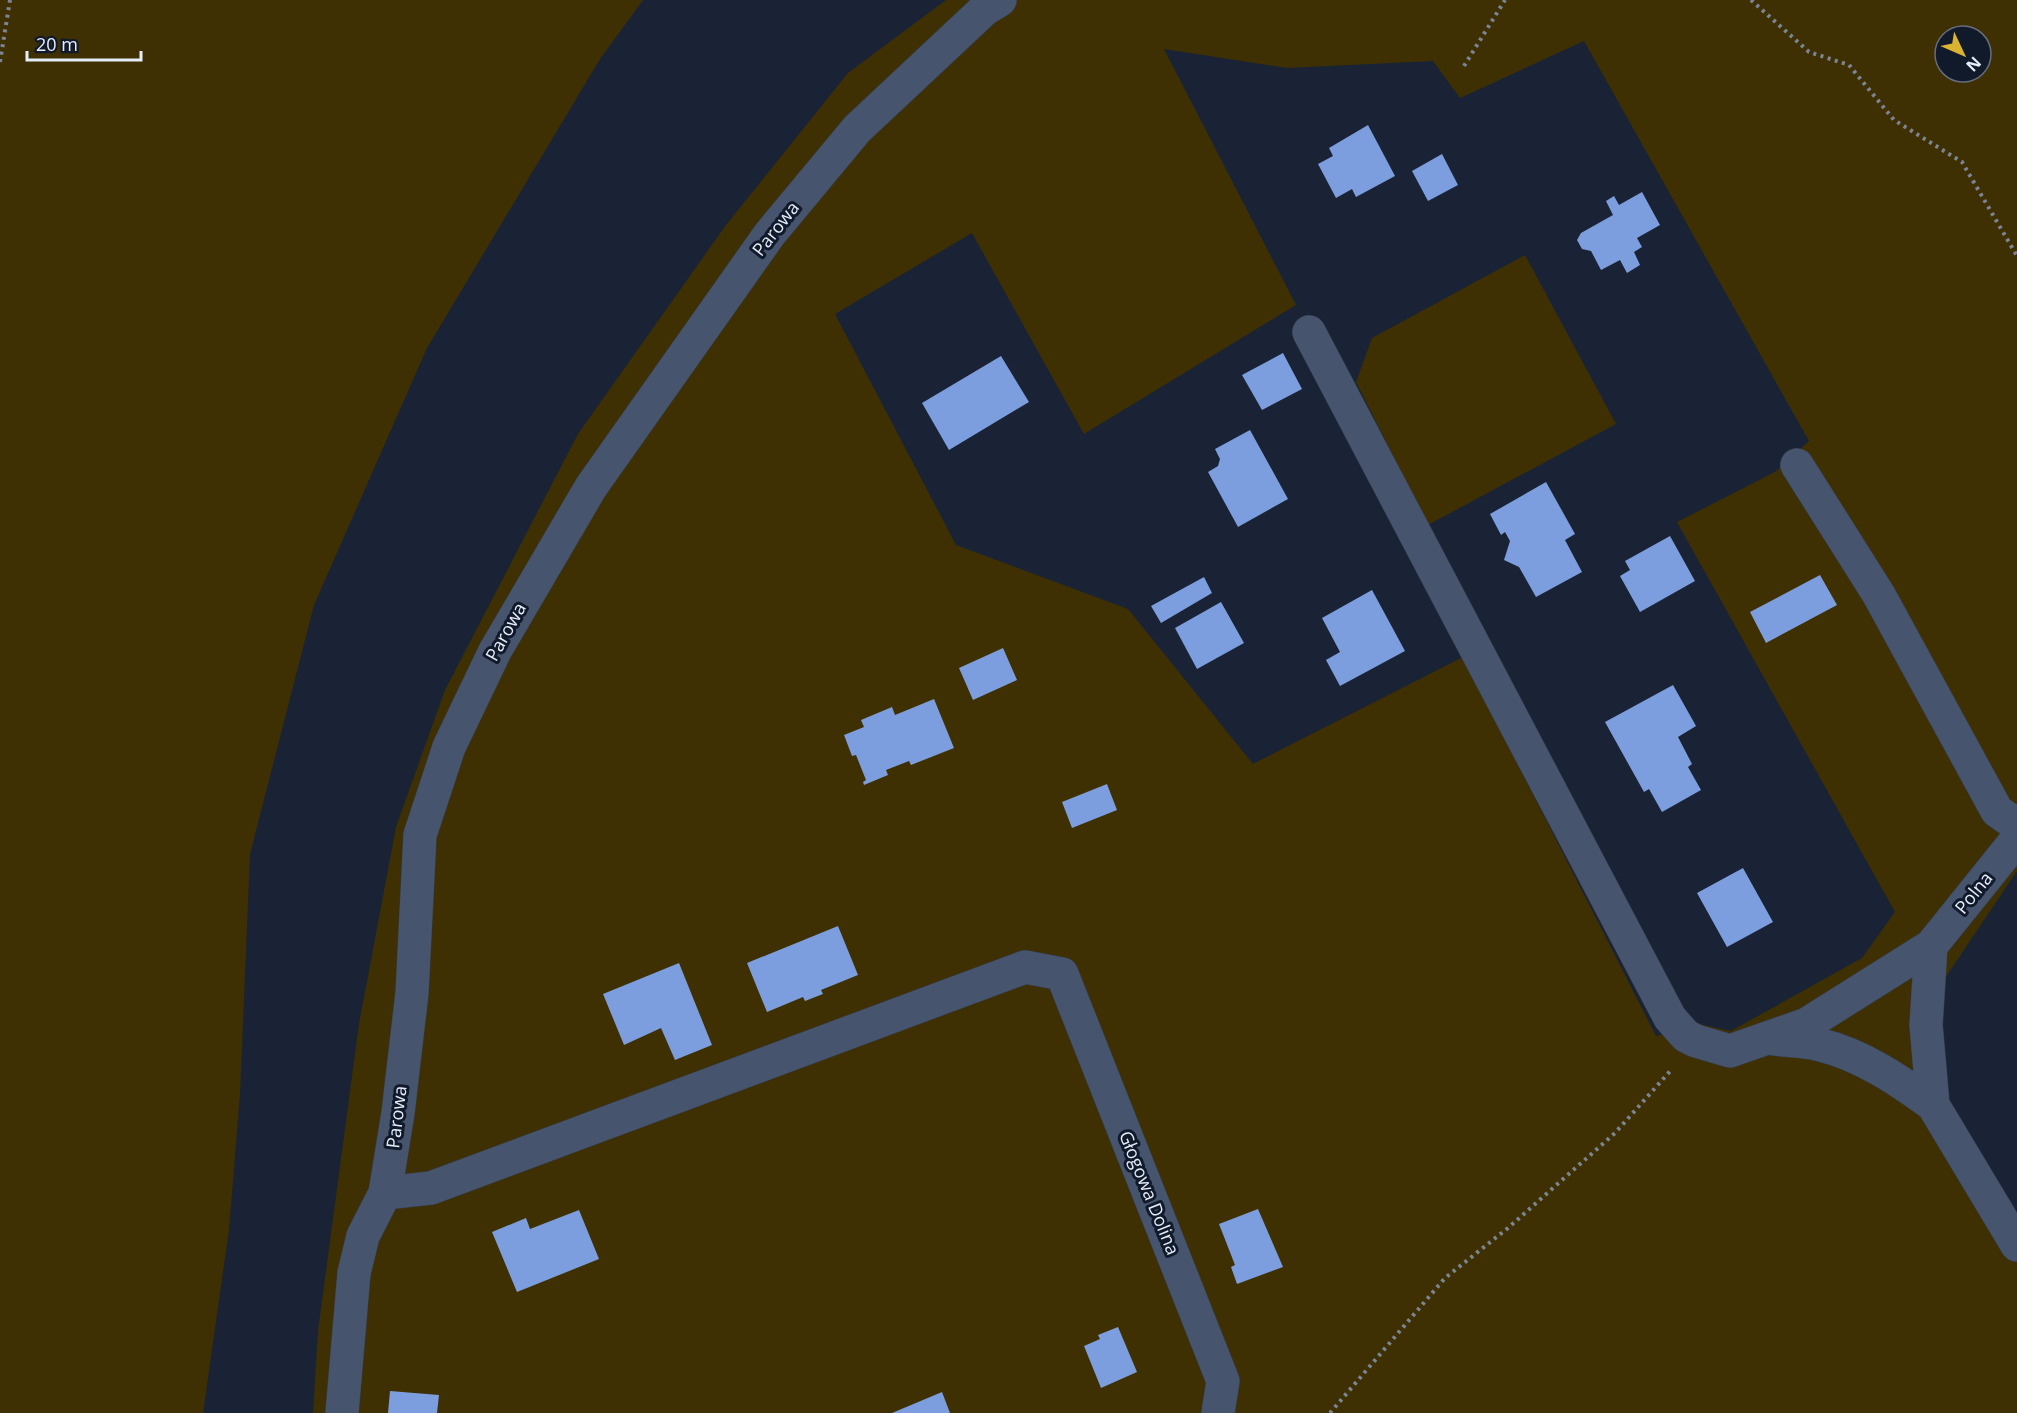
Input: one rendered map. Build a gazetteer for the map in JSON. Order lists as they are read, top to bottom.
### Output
{
  "streets": {
    "street": ["Parowa", "Polna", "Głogowa Dolina"]
  },
  "crossings": [
    ["Parowa", "Głogowa Dolina"]
  ],
  "scale_bar": "20 m",
  "north": "bottom right"
}
